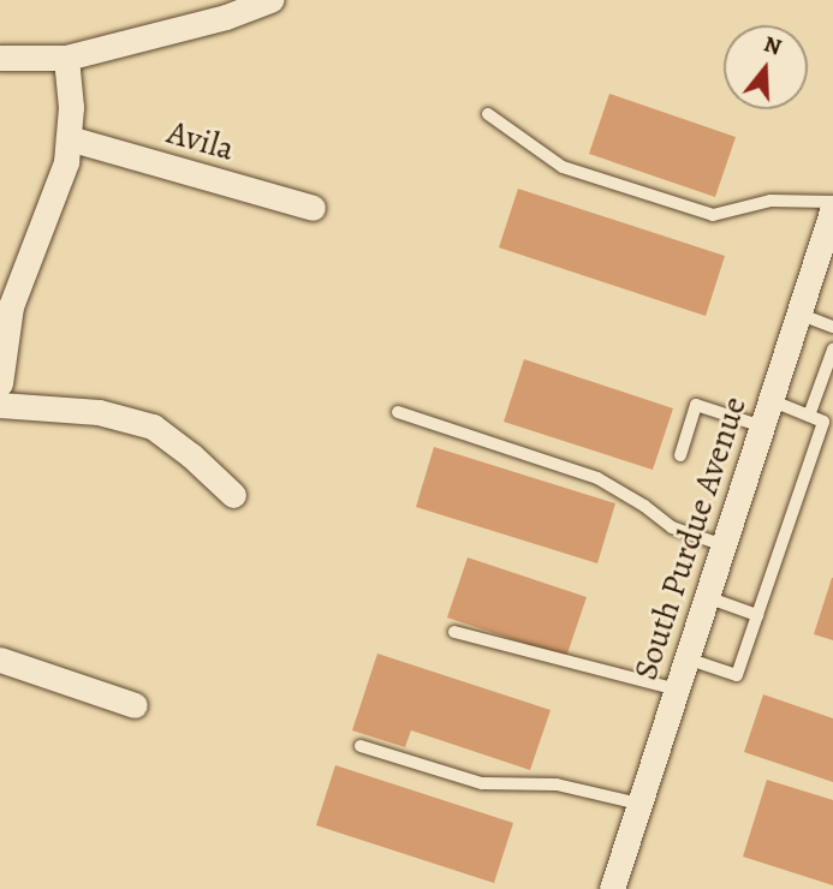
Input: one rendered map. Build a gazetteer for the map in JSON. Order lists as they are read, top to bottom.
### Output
{
  "streets": {
    "street": ["Avila", "South Purdue Avenue"]
  },
  "north": "top"
}
